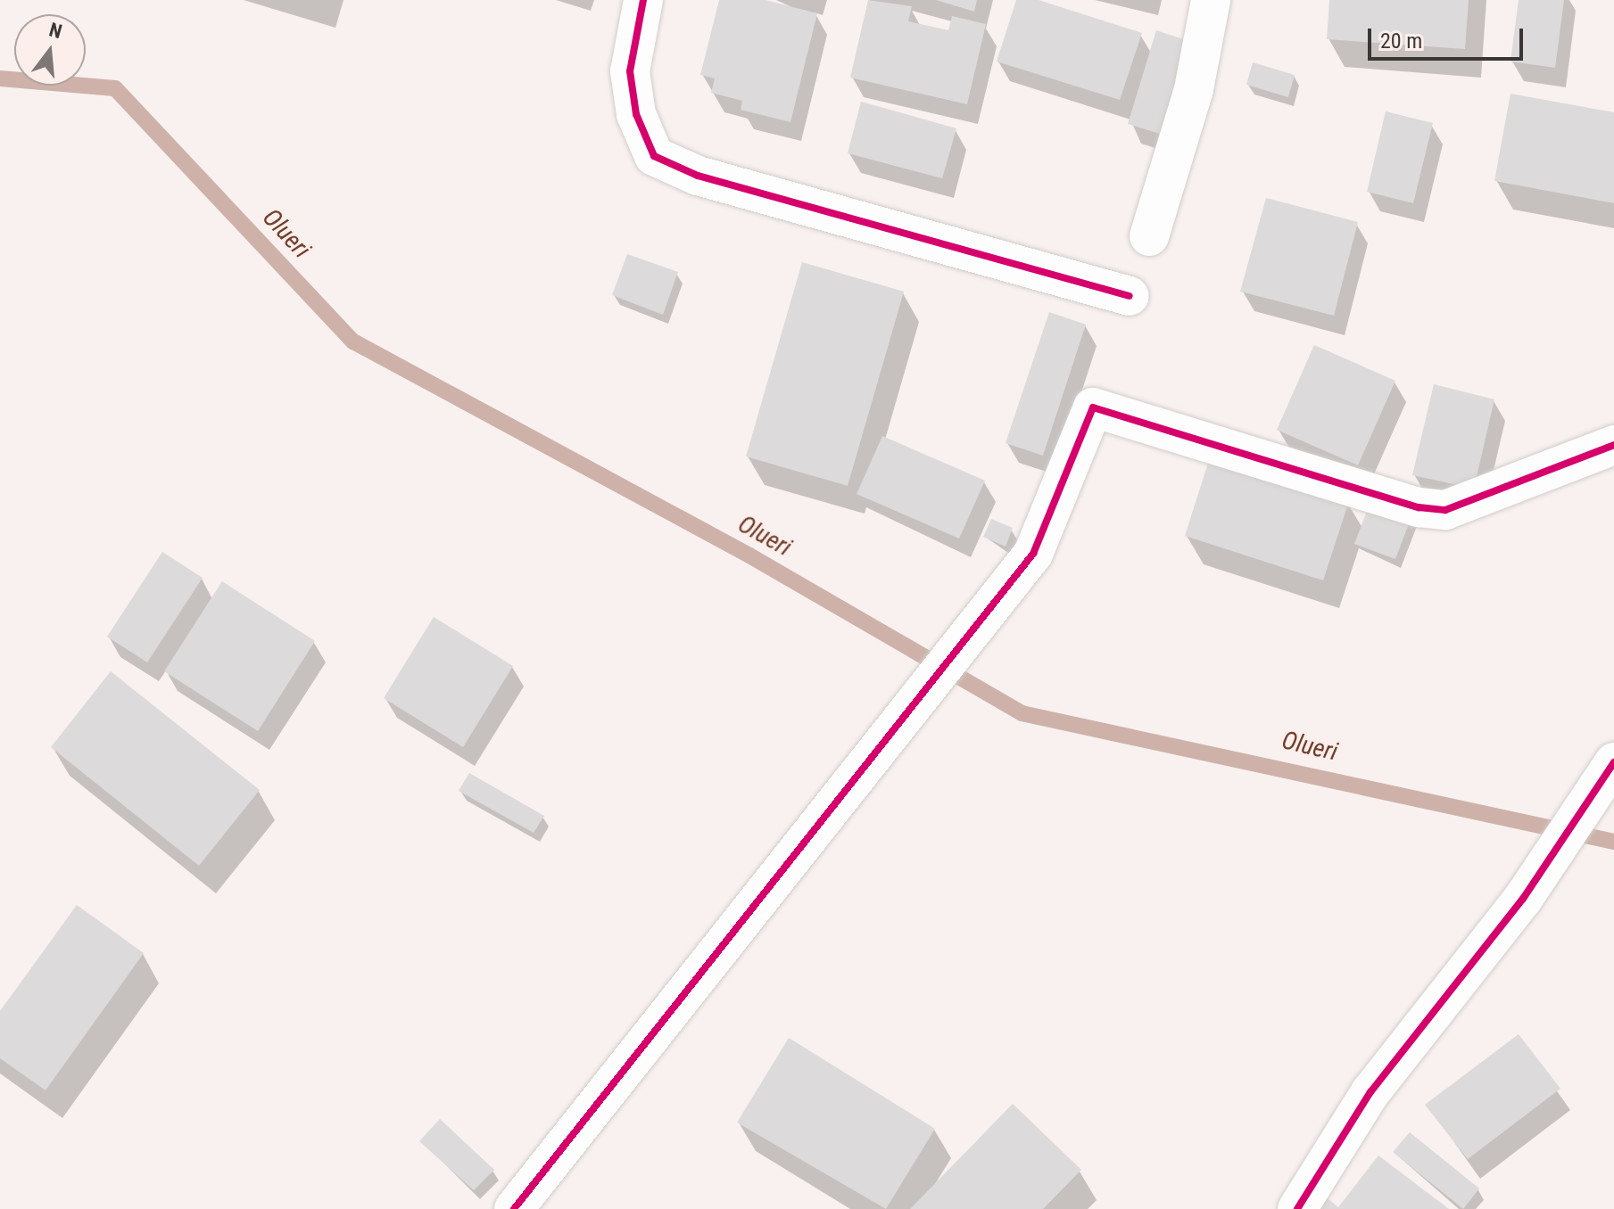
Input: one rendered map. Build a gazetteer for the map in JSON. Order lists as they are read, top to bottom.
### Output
{
  "water": ["Olueri"],
  "scale_bar": "20 m",
  "north": "top"
}
